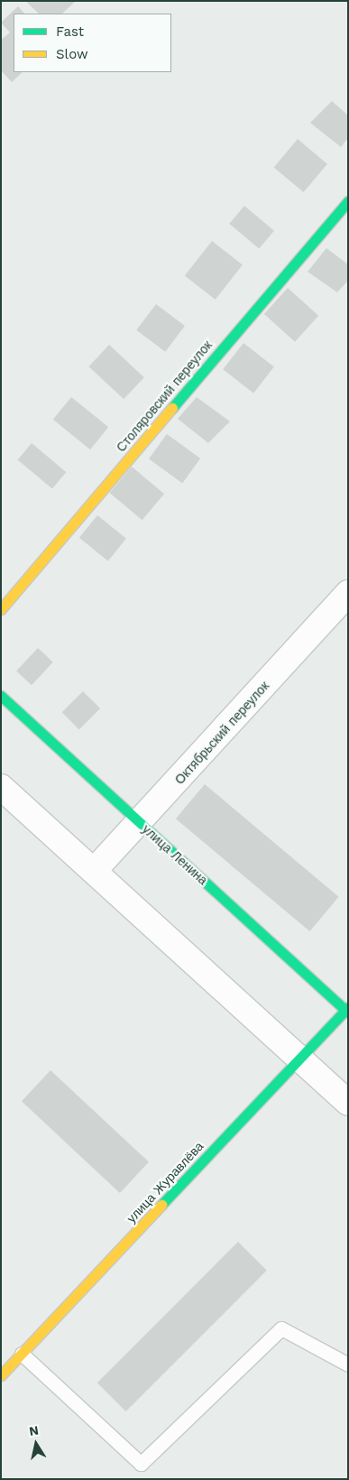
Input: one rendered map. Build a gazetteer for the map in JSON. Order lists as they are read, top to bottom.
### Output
{
  "streets": {
    "street": [
      "Столяровский переулок",
      "Октябрьский переулок",
      "улица Ленина",
      "улица Журавлёва"
    ]
  },
  "crossings": [
    ["Октябрьский переулок", "улица Ленина"],
    ["улица Ленина", "улица Журавлёва"]
  ],
  "legend": ["Fast", "Slow"],
  "north": "top"
}
